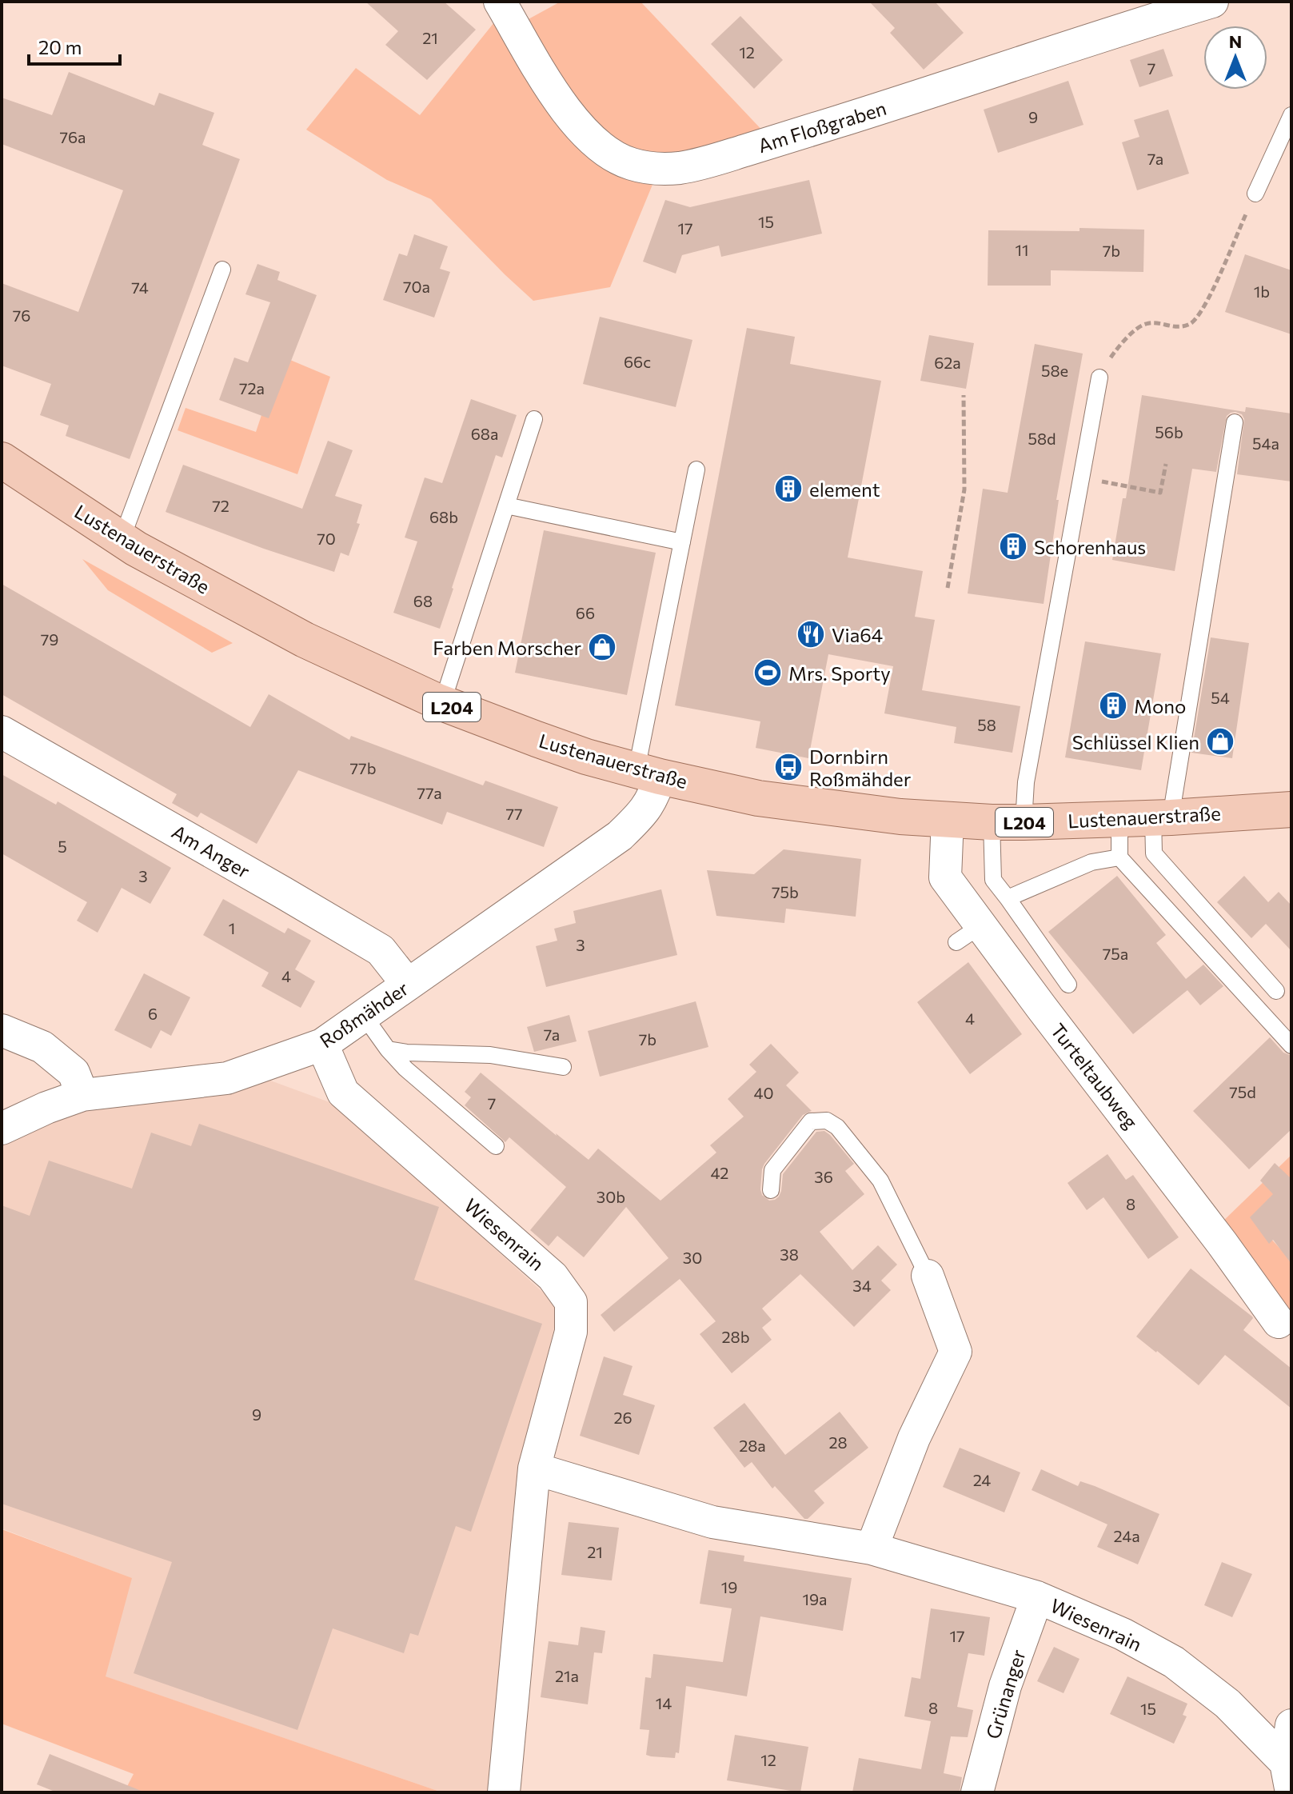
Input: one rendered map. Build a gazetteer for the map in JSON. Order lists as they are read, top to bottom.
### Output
{
  "streets": {
    "main road": ["Lustenauerstraße", "L204"],
    "street": [
      "Am Floßgraben",
      "Am Anger",
      "Roßmähder",
      "Turteltaubweg",
      "Wiesenrain",
      "Grünanger"
    ]
  },
  "crossings": [
    ["Lustenauerstraße", "Roßmähder"],
    ["Lustenauerstraße", "Turteltaubweg"],
    ["Am Anger", "Roßmähder"],
    ["Roßmähder", "Wiesenrain"],
    ["Wiesenrain", "Grünanger"]
  ],
  "places": {
    "building": ["element", "Schorenhaus", "Mono"],
    "restaurant": ["Via64"],
    "shop": ["Farben Morscher", "Schlüssel Klien"],
    "sports": ["Mrs. Sporty"],
    "bus stop": ["Dornbirn Roßmähder"]
  },
  "house_numbers": [
    "21",
    "12",
    "7",
    "9",
    "76a",
    "7a",
    "15",
    "17",
    "11",
    "7b",
    "70a",
    "74",
    "1b",
    "76",
    "66c",
    "62a",
    "58e",
    "72a",
    "56b",
    "68a",
    "58d",
    "54a",
    "72",
    "68b",
    "70",
    "68",
    "66",
    "79",
    "54",
    "58",
    "77b",
    "77a",
    "77",
    "5",
    "3",
    "75b",
    "1",
    "3",
    "75a",
    "4",
    "6",
    "4",
    "7a",
    "7b",
    "75d",
    "40",
    "7",
    "42",
    "36",
    "30b",
    "8",
    "38",
    "30",
    "34",
    "28b",
    "9",
    "26",
    "28",
    "28a",
    "24",
    "24a",
    "21",
    "19",
    "19a",
    "17",
    "21a",
    "14",
    "8",
    "15",
    "12"
  ],
  "scale_bar": "20 m",
  "north": "top"
}
